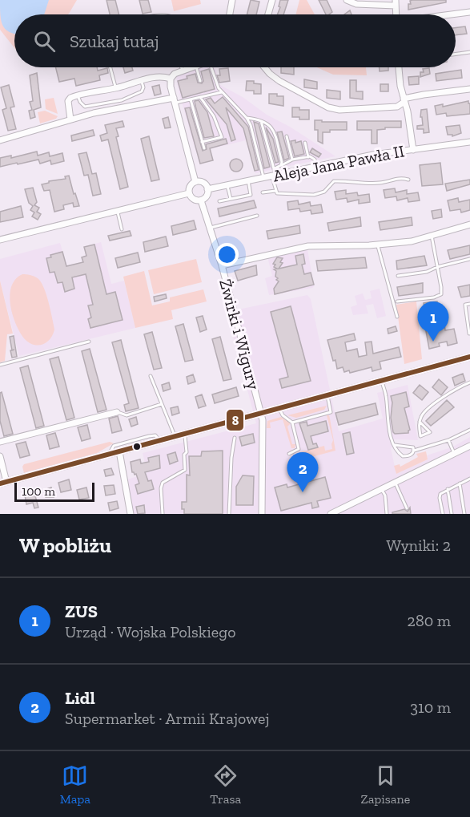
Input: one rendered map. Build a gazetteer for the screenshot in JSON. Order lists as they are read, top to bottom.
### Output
{
  "streets": {
    "street": ["Aleja Jana Pawła II", "Żwirki i Wigury"]
  },
  "crossings": [
    ["Aleja Jana Pawła II", "Żwirki i Wigury"]
  ],
  "lines": ["transit line 8"],
  "scale_bar": "100 m",
  "page": {
    "search": "Szukaj tutaj",
    "pins": ["1", "2"],
    "scale": "100 m",
    "heading": ["W pobliżu", "Wyniki: 2"],
    "list": [
      {
        "mark": "1",
        "name": "ZUS",
        "note": "Urząd · Wojska Polskiego",
        "value": "280 m"
      },
      {
        "mark": "2",
        "name": "Lidl",
        "note": "Supermarket · Armii Krajowej",
        "value": "310 m"
      }
    ],
    "nav": ["Mapa", "Trasa", "Zapisane"]
  }
}
